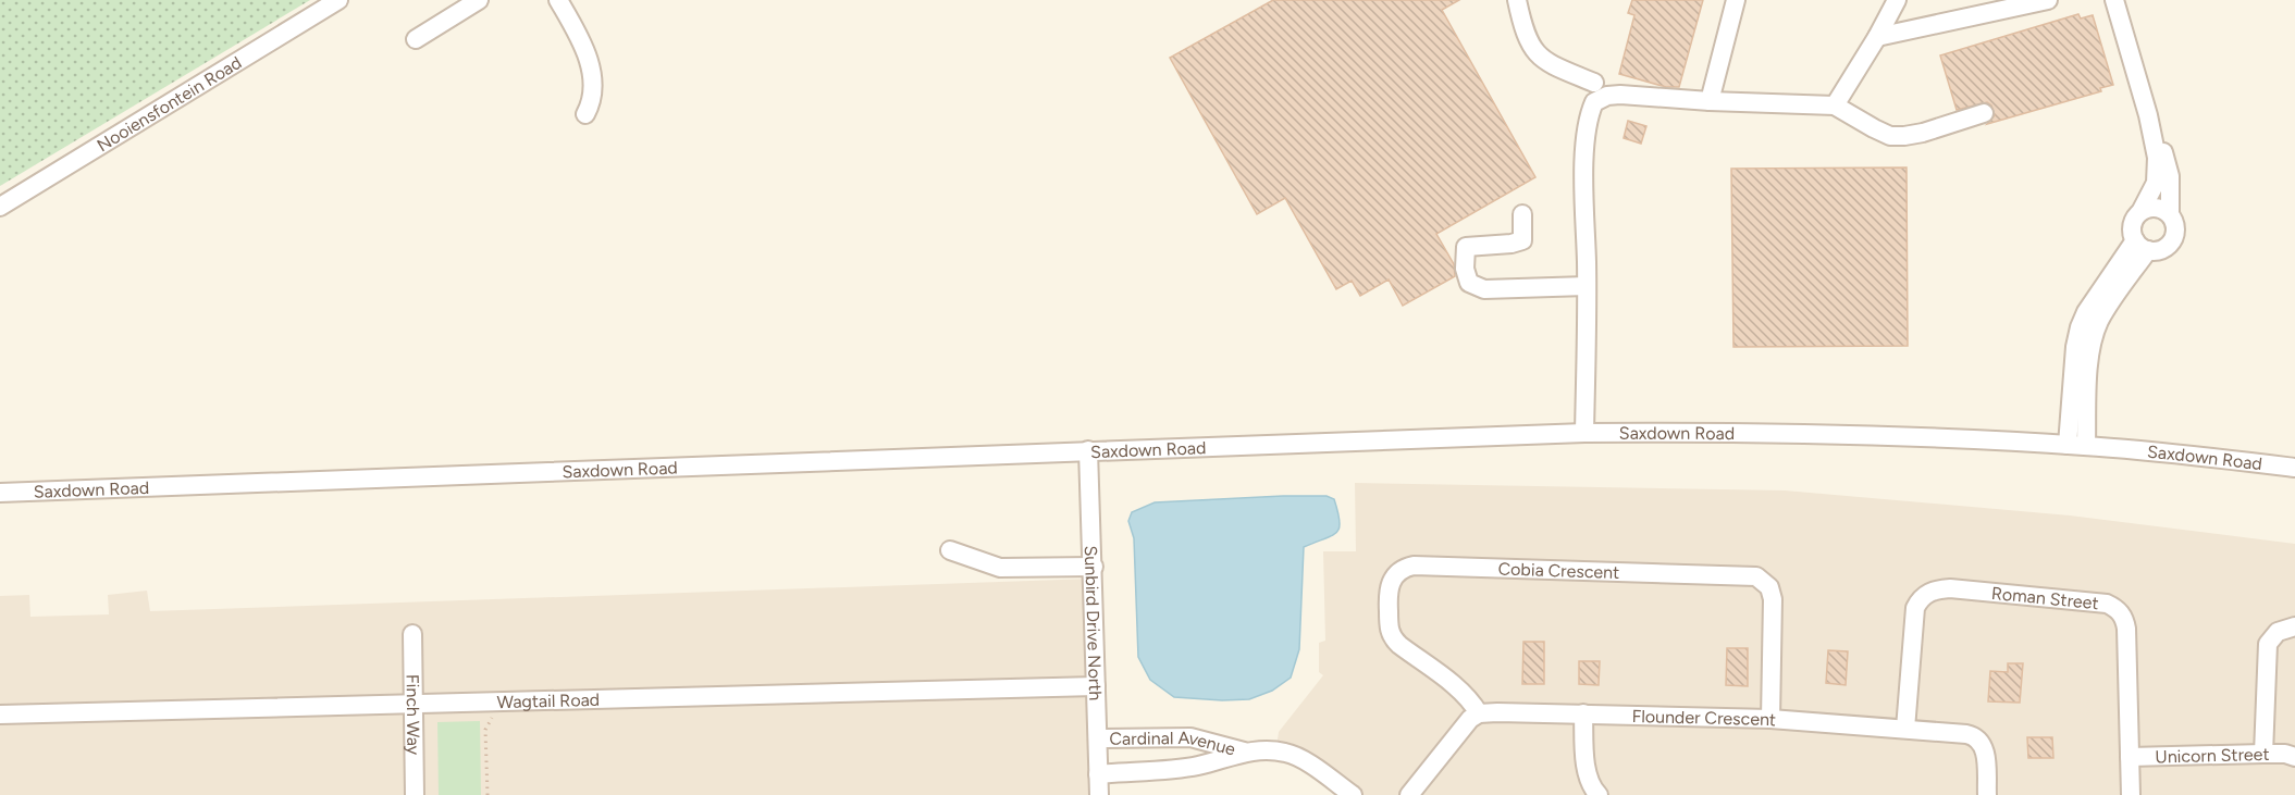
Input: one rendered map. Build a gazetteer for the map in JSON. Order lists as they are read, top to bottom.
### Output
{
  "streets": {
    "street": [
      "Nooiensfontein Road",
      "Saxdown Road",
      "Cobia Crescent",
      "Roman Street",
      "Sunbird Drive North",
      "Wagtail Road",
      "Finch Way",
      "Flounder Crescent",
      "Cardinal Avenue",
      "Unicorn Street"
    ]
  },
  "crossings": [
    ["Saxdown Road", "Sunbird Drive North"],
    ["Cobia Crescent", "Flounder Crescent"],
    ["Roman Street", "Flounder Crescent"],
    ["Roman Street", "Unicorn Street"],
    ["Sunbird Drive North", "Wagtail Road"],
    ["Sunbird Drive North", "Cardinal Avenue"],
    ["Wagtail Road", "Finch Way"]
  ]
}
